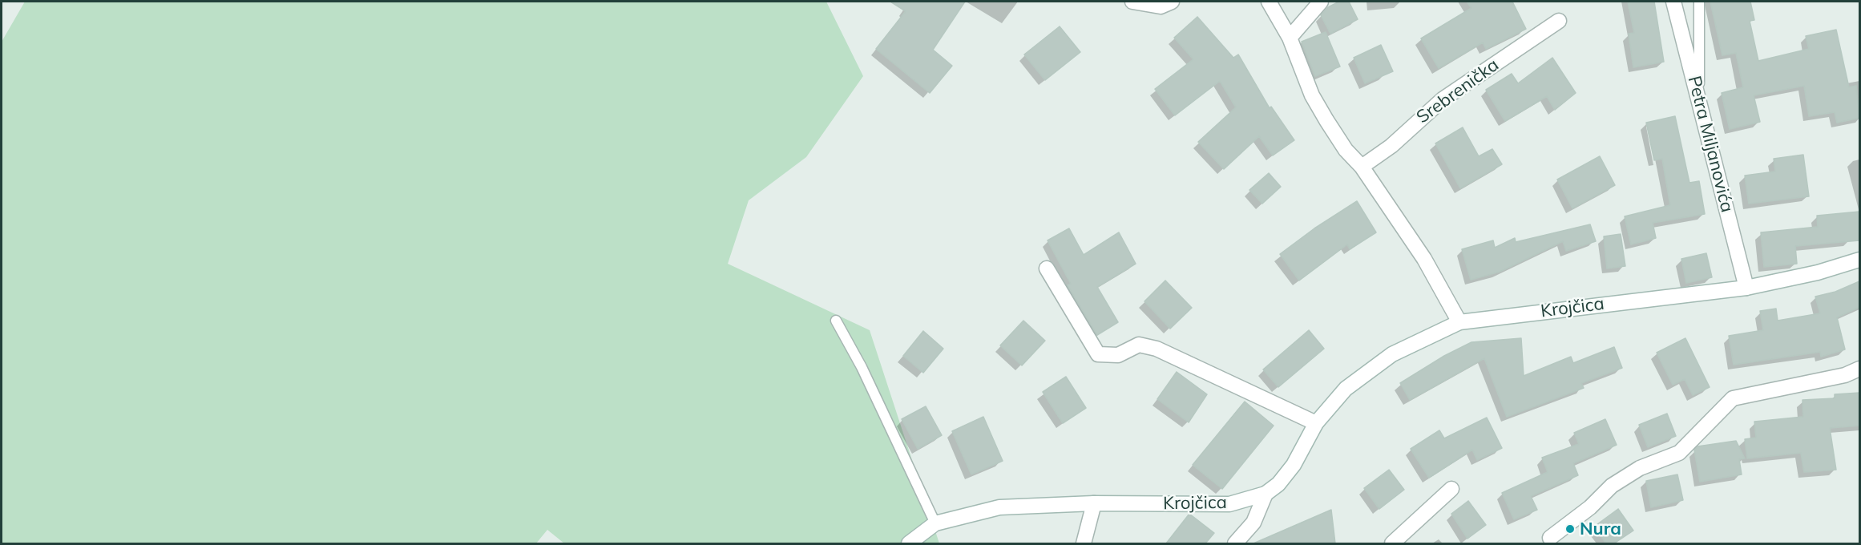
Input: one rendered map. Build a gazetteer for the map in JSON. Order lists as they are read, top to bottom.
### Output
{
  "streets": {
    "street": ["Srebrenička", "Petra Miljanovića", "Krojčica"]
  },
  "crossings": [
    ["Petra Miljanovića", "Krojčica"]
  ],
  "places": ["Nura"]
}
